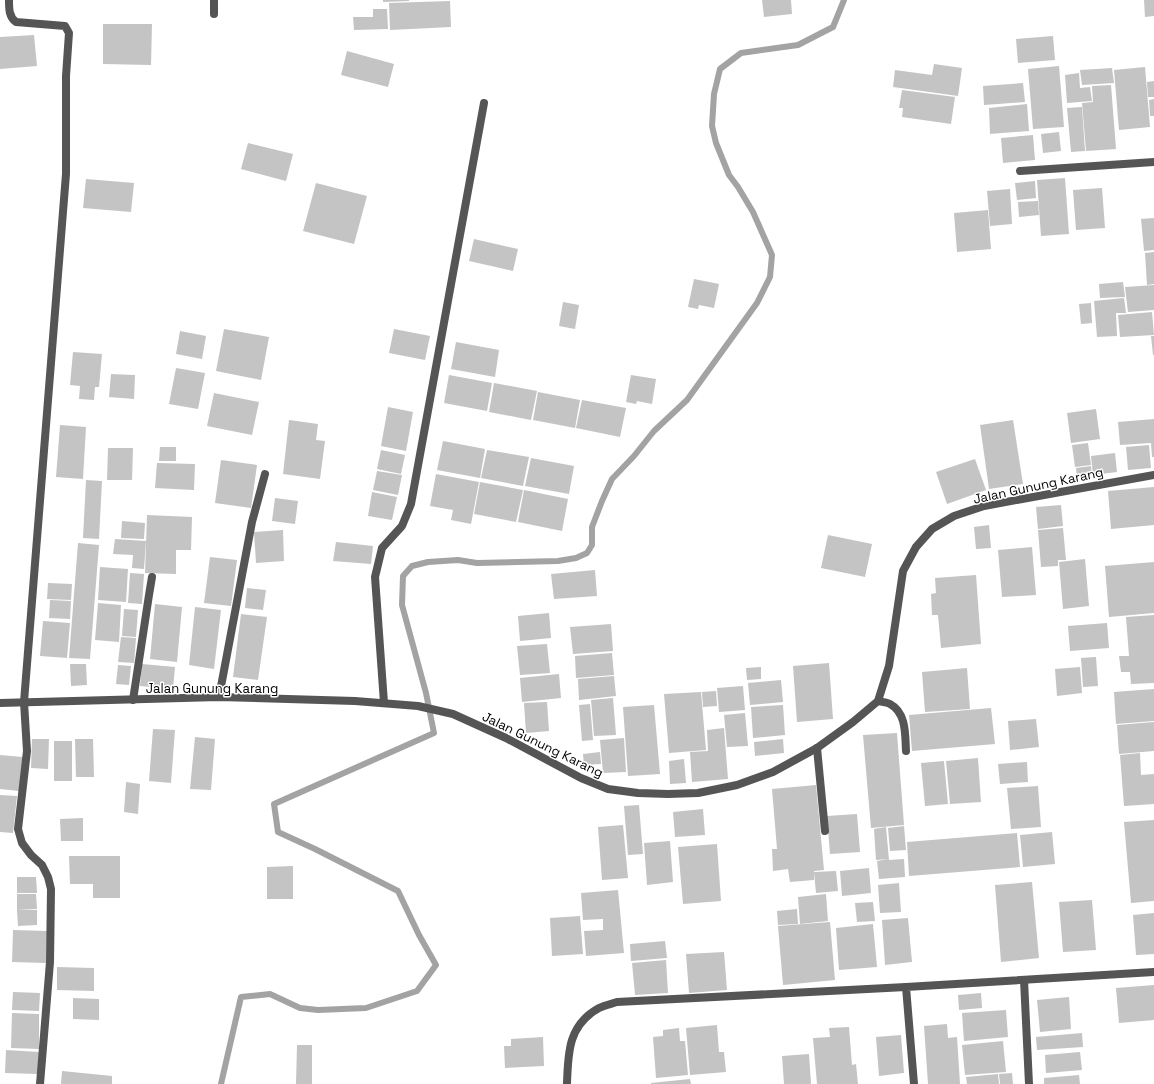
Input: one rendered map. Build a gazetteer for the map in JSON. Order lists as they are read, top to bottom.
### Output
{
  "streets": {
    "street": ["Jalan Gunung Karang"]
  }
}
